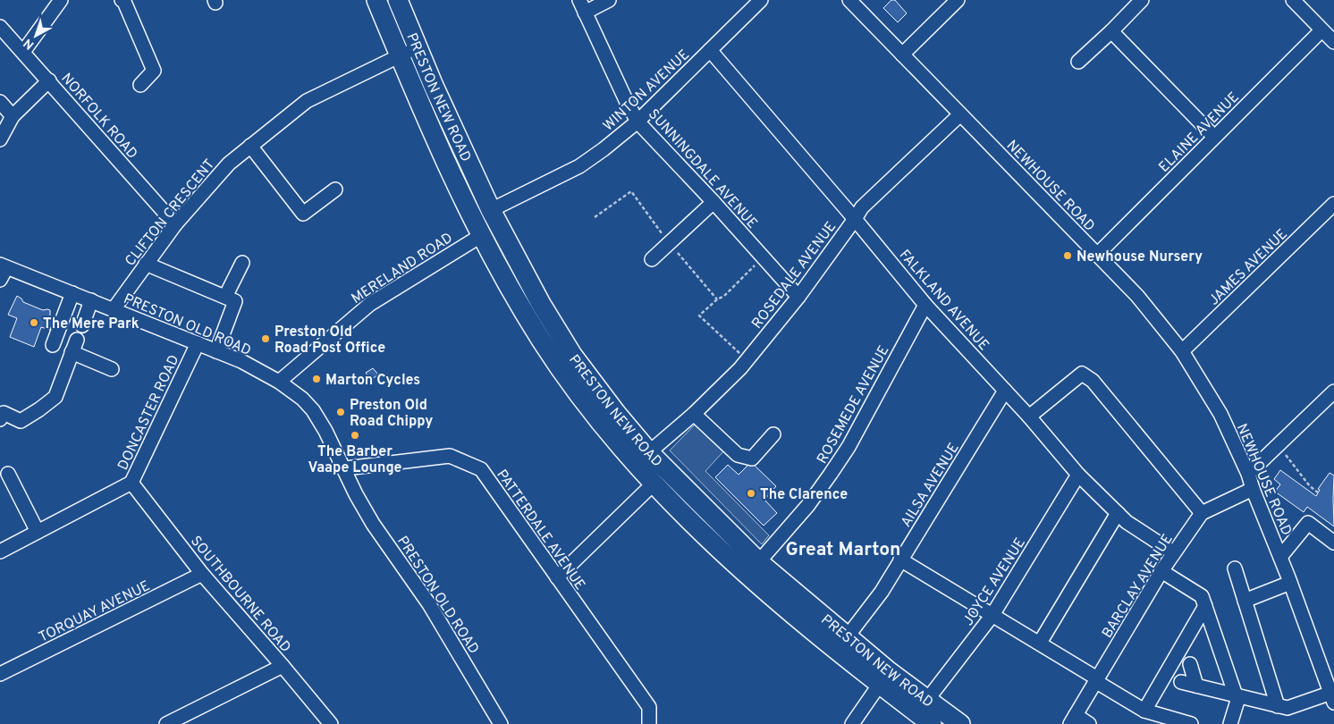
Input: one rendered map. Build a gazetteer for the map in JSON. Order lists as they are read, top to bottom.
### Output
{
  "streets": {
    "highway": ["PRESTON NEW ROAD"],
    "street": [
      "WINTON AVENUE",
      "NORFOLK ROAD",
      "ELAINE AVENUE",
      "SUNNINGDALE AVENUE",
      "NEWHOUSE ROAD",
      "CLIFTON CRESCENT",
      "JAMES AVENUE",
      "MERELAND ROAD",
      "ROSEDALE AVENUE",
      "FALKLAND AVENUE",
      "PRESTON OLD ROAD",
      "ROSEMEDE AVENUE",
      "DONCASTER ROAD",
      "AILSA AVENUE",
      "PATTERDALE AVENUE",
      "JOYCE AVENUE",
      "BARCLAY AVENUE",
      "SOUTHBOURNE ROAD",
      "TORQUAY AVENUE"
    ]
  },
  "crossings": [
    ["WINTON AVENUE", "PRESTON NEW ROAD"],
    ["WINTON AVENUE", "SUNNINGDALE AVENUE"],
    ["WINTON AVENUE", "FALKLAND AVENUE"],
    ["PRESTON NEW ROAD", "CLIFTON CRESCENT"],
    ["PRESTON NEW ROAD", "MERELAND ROAD"],
    ["PRESTON NEW ROAD", "ROSEDALE AVENUE"],
    ["PRESTON NEW ROAD", "ROSEMEDE AVENUE"],
    ["PRESTON NEW ROAD", "AILSA AVENUE"],
    ["PRESTON NEW ROAD", "JOYCE AVENUE"],
    ["NORFOLK ROAD", "CLIFTON CRESCENT"],
    ["ELAINE AVENUE", "NEWHOUSE ROAD"],
    ["SUNNINGDALE AVENUE", "ROSEDALE AVENUE"],
    ["NEWHOUSE ROAD", "JAMES AVENUE"],
    ["NEWHOUSE ROAD", "ROSEDALE AVENUE"],
    ["NEWHOUSE ROAD", "BARCLAY AVENUE"],
    ["CLIFTON CRESCENT", "PRESTON OLD ROAD"],
    ["MERELAND ROAD", "PRESTON OLD ROAD"],
    ["ROSEDALE AVENUE", "FALKLAND AVENUE"],
    ["FALKLAND AVENUE", "ROSEMEDE AVENUE"],
    ["FALKLAND AVENUE", "AILSA AVENUE"],
    ["FALKLAND AVENUE", "JOYCE AVENUE"],
    ["FALKLAND AVENUE", "BARCLAY AVENUE"],
    ["PRESTON OLD ROAD", "DONCASTER ROAD"],
    ["PRESTON OLD ROAD", "PATTERDALE AVENUE"],
    ["DONCASTER ROAD", "SOUTHBOURNE ROAD"],
    ["SOUTHBOURNE ROAD", "TORQUAY AVENUE"]
  ],
  "districts": ["Great Marton"],
  "places": [
    "Newhouse Nursery",
    "The Mere Park",
    "Preston Old Road Post Office",
    "Marton Cycles",
    "Preston Old Road Chippy",
    "The Barber Vaape Lounge",
    "The Clarence"
  ],
  "north": "bottom left"
}
